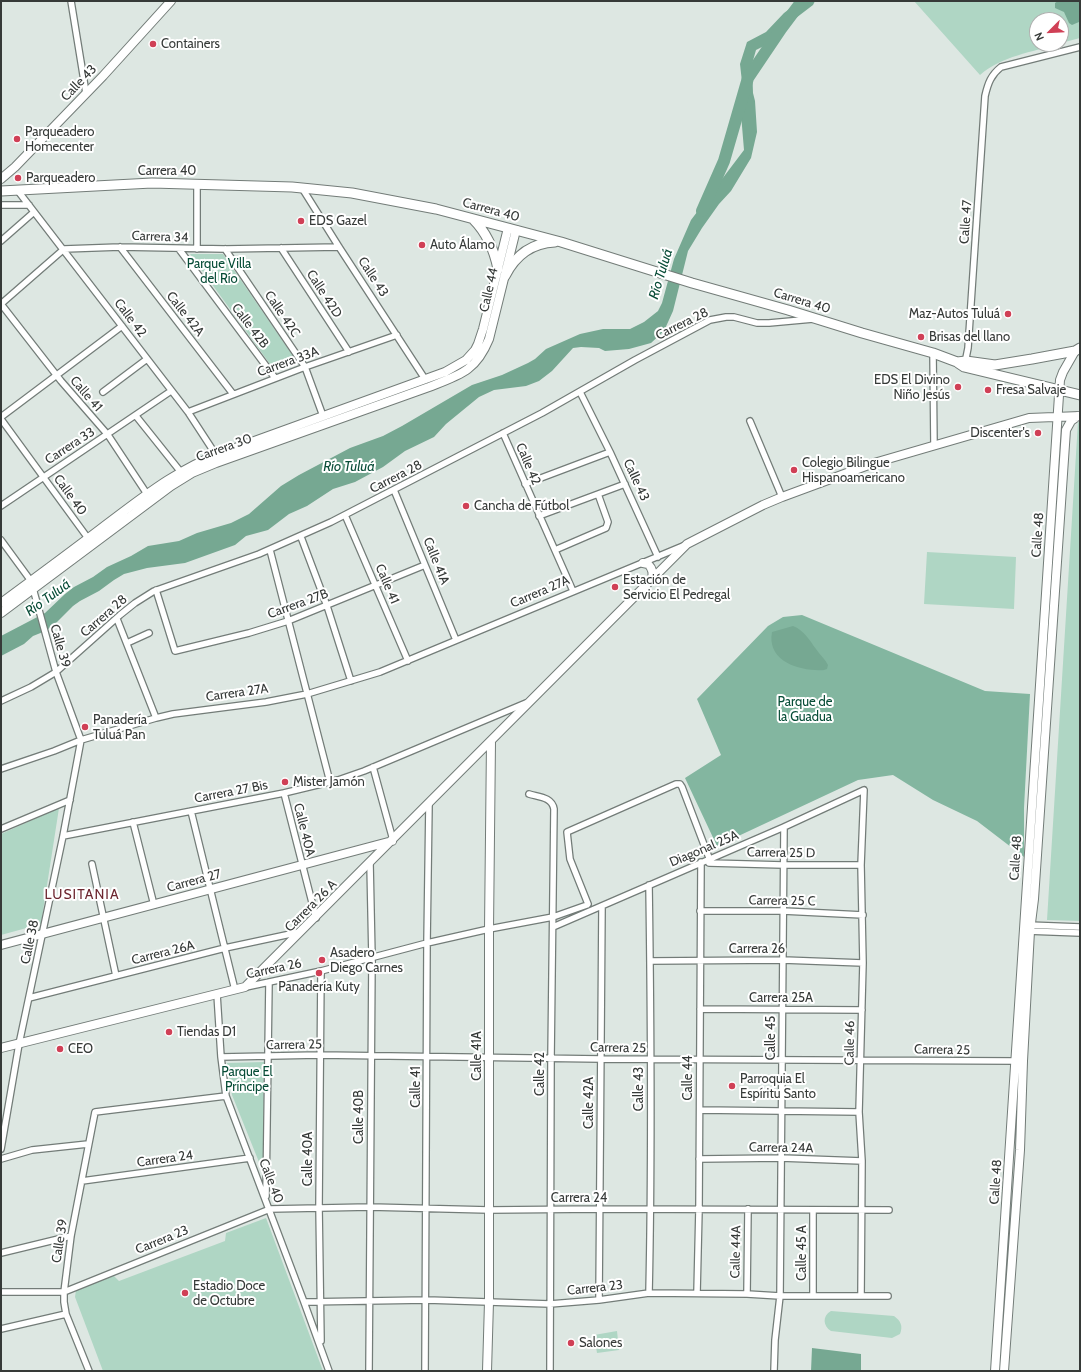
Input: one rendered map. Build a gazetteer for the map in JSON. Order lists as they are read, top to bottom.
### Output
{
  "streets": {
    "main road": [
      "Calle 43",
      "Carrera 40",
      "Calle 44",
      "Carrera 30",
      "Calle 48",
      "Calle 41A",
      "Carrera 27A",
      "Carrera 27",
      "Carrera 26 A",
      "Carrera 26"
    ],
    "street": [
      "Calle 47",
      "Carrera 34",
      "Calle 42D",
      "Calle 42A",
      "Calle 42C",
      "Calle 42",
      "Carrera 28",
      "Calle 42B",
      "Carrera 33A",
      "Calle 41",
      "Carrera 33",
      "Calle 40",
      "Carrera 27B",
      "Calle 39",
      "Carrera 27 Bis",
      "Calle 40A",
      "Diagonal 25A",
      "Carrera 25 D",
      "Carrera 25 C",
      "Calle 38",
      "Carrera 26A",
      "Carrera 25A",
      "Calle 45",
      "Calle 46",
      "Carrera 25",
      "Calle 40B",
      "Carrera 24A",
      "Carrera 24",
      "Carrera 23",
      "Calle 44A",
      "Calle 45 A"
    ]
  },
  "crossings": [
    ["Calle 43", "Carrera 40"],
    ["Calle 43", "Carrera 34"],
    ["Calle 43", "Carrera 28"],
    ["Calle 43", "Carrera 33A"],
    ["Calle 43", "Carrera 30"],
    ["Calle 43", "Carrera 27A"],
    ["Calle 43", "Diagonal 25A"],
    ["Calle 43", "Carrera 26"],
    ["Calle 43", "Carrera 25"],
    ["Calle 43", "Carrera 24"],
    ["Calle 43", "Carrera 23"],
    ["Carrera 40", "Calle 47"],
    ["Carrera 40", "Calle 44"],
    ["Carrera 40", "Calle 42"],
    ["Carrera 40", "Carrera 28"],
    ["Carrera 40", "Calle 48"],
    ["Carrera 34", "Calle 42D"],
    ["Carrera 34", "Calle 42A"],
    ["Carrera 34", "Calle 42C"],
    ["Carrera 34", "Calle 42"],
    ["Carrera 34", "Calle 42B"],
    ["Calle 44", "Carrera 30"],
    ["Calle 44", "Diagonal 25A"],
    ["Calle 44", "Carrera 25 C"],
    ["Calle 44", "Carrera 26"],
    ["Calle 44", "Carrera 25A"],
    ["Calle 44", "Carrera 25"],
    ["Calle 44", "Carrera 24A"],
    ["Calle 44", "Carrera 24"],
    ["Calle 44", "Carrera 23"],
    ["Calle 42D", "Carrera 33A"],
    ["Calle 42A", "Carrera 33A"],
    ["Calle 42A", "Diagonal 25A"],
    ["Calle 42A", "Carrera 25"],
    ["Calle 42A", "Carrera 24"],
    ["Calle 42A", "Carrera 23"],
    ["Calle 42C", "Carrera 33A"],
    ["Calle 42C", "Carrera 30"],
    ["Calle 42", "Carrera 28"],
    ["Calle 42", "Carrera 33A"],
    ["Calle 42", "Carrera 33"],
    ["Calle 42", "Carrera 30"],
    ["Calle 42", "Carrera 27A"],
    ["Calle 42", "Diagonal 25A"],
    ["Calle 42", "Carrera 26"],
    ["Calle 42", "Carrera 25"],
    ["Calle 42", "Carrera 24"],
    ["Calle 42", "Carrera 23"],
    ["Carrera 28", "Calle 41"],
    ["Carrera 28", "Calle 41A"],
    ["Carrera 28", "Carrera 27B"],
    ["Carrera 28", "Calle 39"],
    ["Calle 42B", "Carrera 33A"],
    ["Calle 41", "Carrera 33"],
    ["Calle 41", "Carrera 30"],
    ["Calle 41", "Carrera 27A"],
    ["Calle 41", "Carrera 27B"],
    ["Calle 41", "Carrera 26 A"],
    ["Calle 41", "Carrera 26"],
    ["Calle 41", "Carrera 25"],
    ["Calle 41", "Carrera 24"],
    ["Calle 41", "Carrera 23"],
    ["Carrera 33", "Calle 40"],
    ["Carrera 30", "Calle 40"],
    ["Carrera 30", "Calle 39"],
    ["Calle 40", "Calle 39"],
    ["Calle 40", "Calle 40A"],
    ["Calle 40", "Carrera 26"],
    ["Calle 40", "Carrera 25"],
    ["Calle 40", "Carrera 24"],
    ["Calle 40", "Carrera 23"],
    ["Calle 48", "Carrera 27A"],
    ["Calle 48", "Carrera 25"],
    ["Calle 41A", "Carrera 27A"],
    ["Calle 41A", "Carrera 27B"],
    ["Calle 41A", "Carrera 26 A"],
    ["Calle 41A", "Carrera 26"],
    ["Calle 41A", "Carrera 25"],
    ["Calle 41A", "Carrera 24"],
    ["Calle 41A", "Carrera 23"],
    ["Carrera 27A", "Calle 39"],
    ["Carrera 27A", "Carrera 26 A"],
    ["Carrera 27A", "Calle 38"],
    ["Calle 39", "Calle 38"],
    ["Calle 39", "Carrera 24"],
    ["Calle 39", "Carrera 23"],
    ["Carrera 27 Bis", "Calle 40A"],
    ["Carrera 27 Bis", "Carrera 26 A"],
    ["Carrera 27 Bis", "Calle 38"],
    ["Calle 40A", "Carrera 27"],
    ["Calle 40A", "Carrera 26 A"],
    ["Calle 40A", "Carrera 26"],
    ["Calle 40A", "Carrera 25"],
    ["Calle 40A", "Carrera 24"],
    ["Calle 40A", "Carrera 23"],
    ["Diagonal 25A", "Carrera 25 D"],
    ["Diagonal 25A", "Carrera 26"],
    ["Diagonal 25A", "Calle 45"],
    ["Diagonal 25A", "Calle 46"],
    ["Carrera 25 D", "Carrera 26"],
    ["Carrera 25 D", "Calle 45"],
    ["Carrera 25 D", "Calle 46"],
    ["Carrera 27", "Carrera 26 A"],
    ["Carrera 27", "Calle 38"],
    ["Carrera 25 C", "Calle 45"],
    ["Carrera 25 C", "Calle 46"],
    ["Carrera 26 A", "Carrera 26"],
    ["Carrera 26 A", "Carrera 26A"],
    ["Carrera 26 A", "Calle 40B"],
    ["Calle 38", "Carrera 26"],
    ["Calle 38", "Carrera 26A"],
    ["Carrera 26", "Calle 45"],
    ["Carrera 26", "Calle 46"],
    ["Carrera 26", "Calle 40B"],
    ["Carrera 25A", "Calle 45"],
    ["Carrera 25A", "Calle 46"],
    ["Calle 45", "Carrera 25"],
    ["Calle 45", "Carrera 24A"],
    ["Calle 45", "Carrera 24"],
    ["Calle 45", "Carrera 23"],
    ["Calle 46", "Carrera 25"],
    ["Calle 46", "Carrera 24A"],
    ["Calle 46", "Carrera 24"],
    ["Calle 46", "Carrera 23"],
    ["Carrera 25", "Calle 40B"],
    ["Calle 40B", "Carrera 24"],
    ["Calle 40B", "Carrera 23"],
    ["Carrera 24", "Carrera 23"],
    ["Carrera 24", "Calle 44A"],
    ["Carrera 24", "Calle 45 A"],
    ["Carrera 23", "Calle 44A"],
    ["Carrera 23", "Calle 45 A"]
  ],
  "districts": ["LUSITANIA"],
  "water": ["Río Tuluá"],
  "parks": ["Parque Villa del Río", "Parque de la Guadua", "Parque El Príncipe"],
  "places": [
    "Containers",
    "Parqueadero Homecenter",
    "Parqueadero",
    "EDS Gazel",
    "Auto Álamo",
    "Maz-Autos Tuluá",
    "Brisas del llano",
    "EDS El Divino Niño Jesús",
    "Fresa Salvaje",
    "Discenter's",
    "Colegio Bilingue Hispanoamericano",
    "Cancha de Fútbol",
    "Estación de Servicio El Pedregal",
    "Panadería Tuluá Pan",
    "Mister Jamón",
    "Asadero Diego Carnes",
    "Panadería Kuty",
    "Tiendas D1",
    "CEO",
    "Parroquia El Espíritu Santo",
    "Estadio Doce de Octubre",
    "Salones"
  ],
  "north": "bottom left"
}
